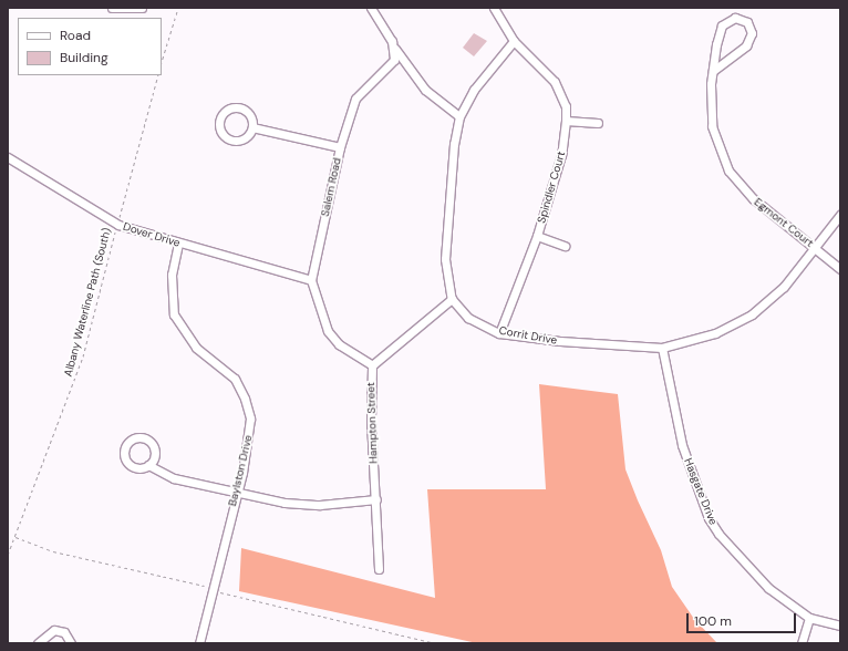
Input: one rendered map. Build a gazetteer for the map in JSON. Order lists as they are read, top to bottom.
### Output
{
  "streets": {
    "street": [
      "Salem Road",
      "Spindler Court",
      "Egmont Court",
      "Dover Drive",
      "Corrit Drive",
      "Hampton Street",
      "Baylston Drive",
      "Hasgate Drive"
    ],
    "path": ["Albany Waterline Path (South)"]
  },
  "crossings": [
    ["Salem Road", "Dover Drive"],
    ["Spindler Court", "Corrit Drive"],
    ["Egmont Court", "Corrit Drive"],
    ["Dover Drive", "Albany Waterline Path (South)"],
    ["Dover Drive", "Baylston Drive"],
    ["Corrit Drive", "Hasgate Drive"]
  ],
  "legend": ["Road", "Building"],
  "scale_bar": "100 m"
}
